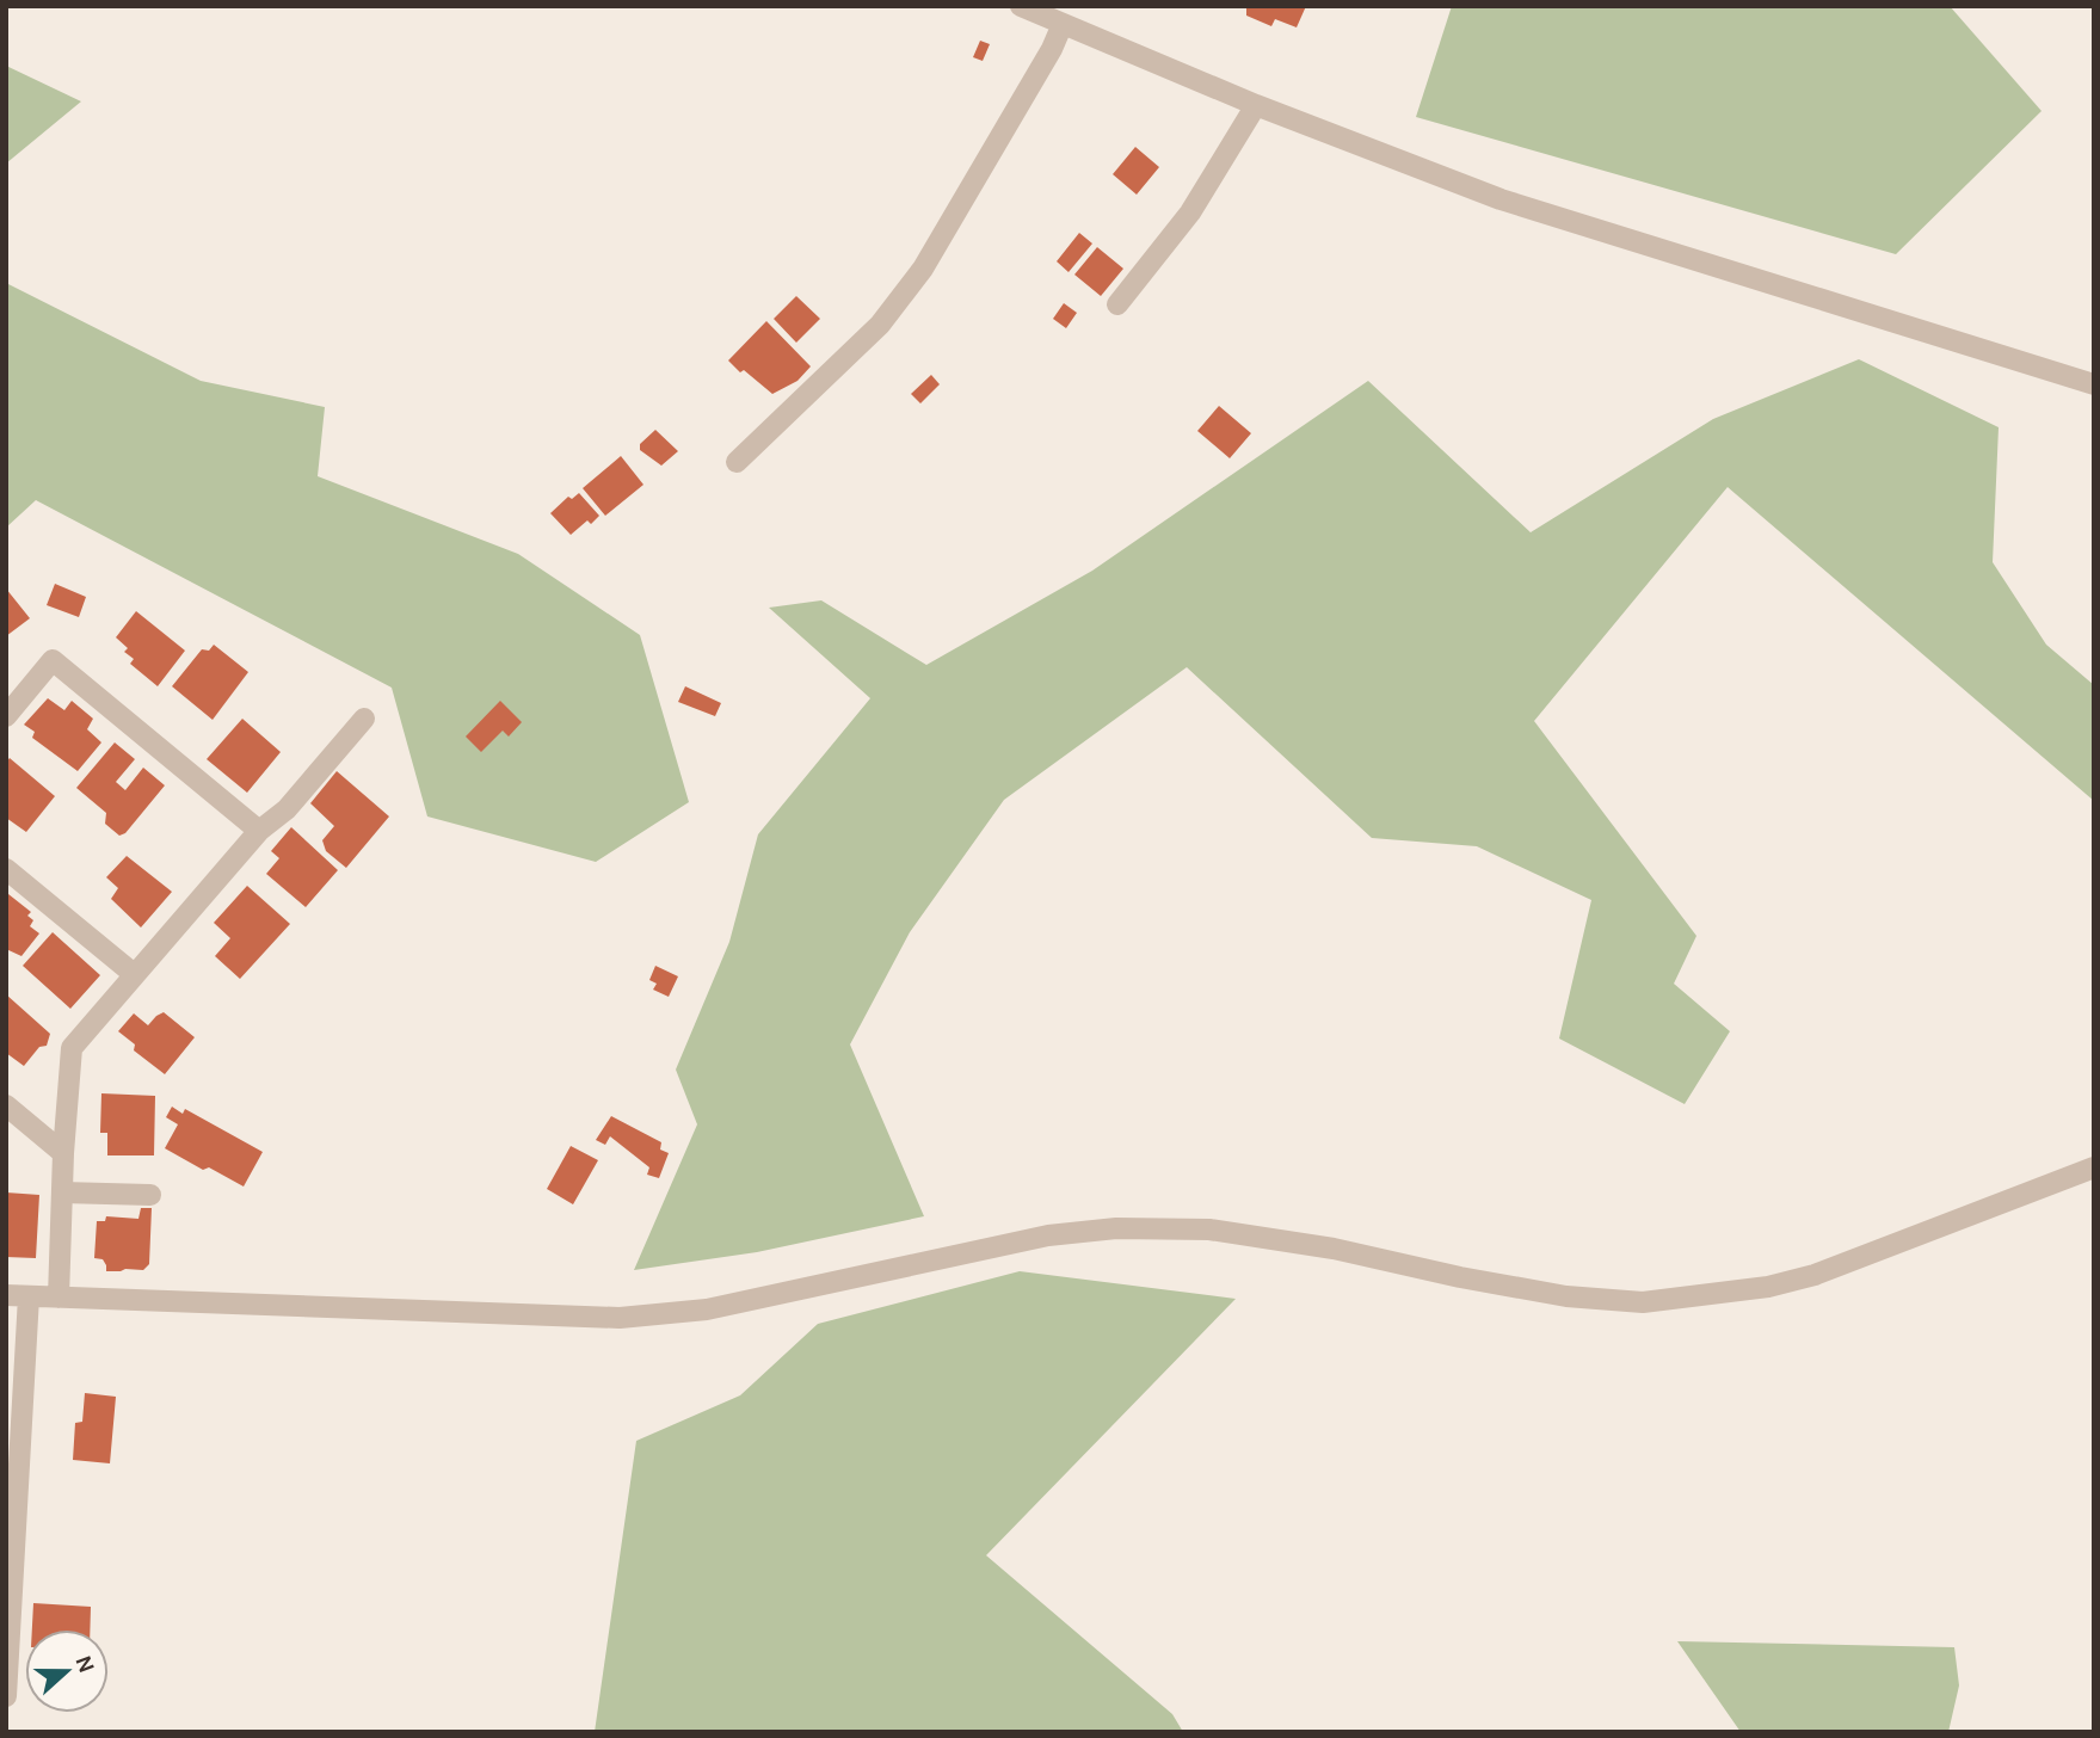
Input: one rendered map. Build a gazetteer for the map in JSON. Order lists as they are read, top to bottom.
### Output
{
  "north": "right"
}
